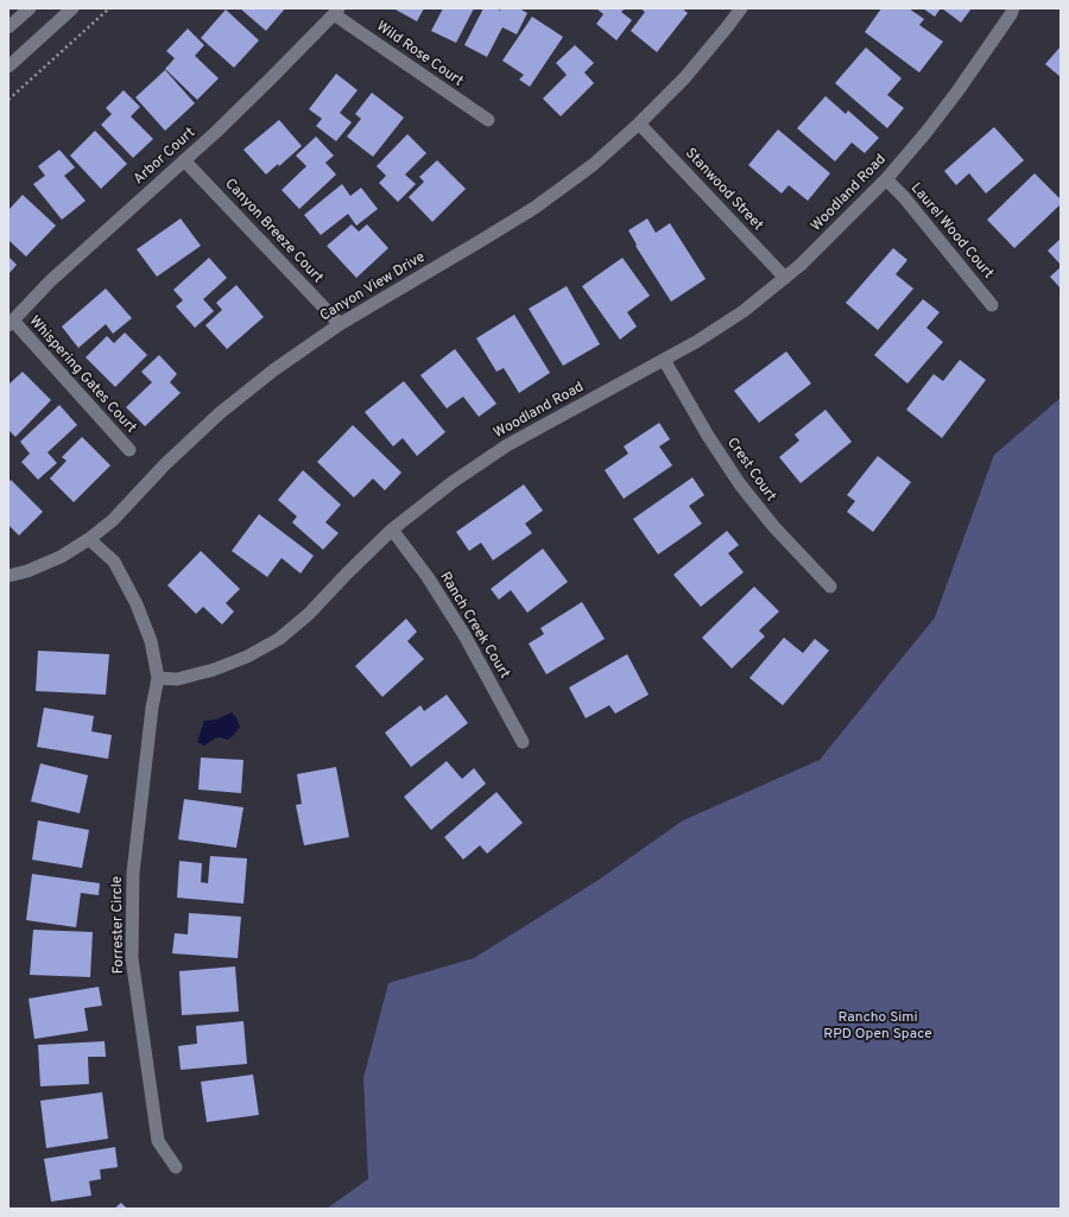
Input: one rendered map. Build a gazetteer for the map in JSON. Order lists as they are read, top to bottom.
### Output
{
  "streets": {
    "street": [
      "Wild Rose Court",
      "Arbor Court",
      "Stanwood Street",
      "Woodland Road",
      "Canyon Breeze Court",
      "Laurel Wood Court",
      "Canyon View Drive",
      "Whispering Gates Court",
      "Crest Court",
      "Ranch Creek Court",
      "Forrester Circle"
    ]
  },
  "crossings": [
    ["Wild Rose Court", "Arbor Court"],
    ["Arbor Court", "Canyon Breeze Court"],
    ["Arbor Court", "Whispering Gates Court"],
    ["Stanwood Street", "Woodland Road"],
    ["Stanwood Street", "Canyon View Drive"],
    ["Woodland Road", "Laurel Wood Court"],
    ["Woodland Road", "Crest Court"],
    ["Woodland Road", "Ranch Creek Court"],
    ["Woodland Road", "Forrester Circle"],
    ["Canyon Breeze Court", "Canyon View Drive"]
  ],
  "parks": ["Rancho Simi RPD Open Space"]
}
